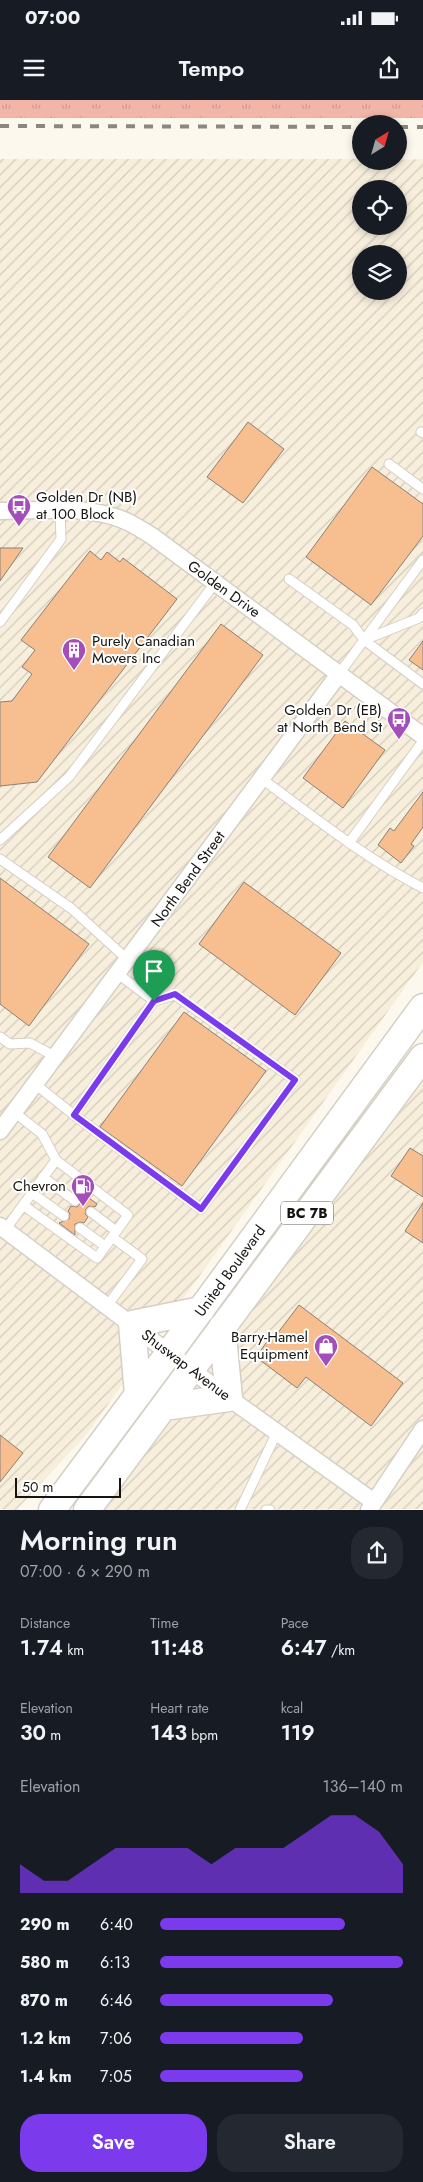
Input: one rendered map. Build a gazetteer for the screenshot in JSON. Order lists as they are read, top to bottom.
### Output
{
  "streets": {
    "main road": ["BC 7B", "United Boulevard"],
    "street": ["Golden Drive", "North Bend Street", "Shuswap Avenue"]
  },
  "crossings": [
    ["Golden Drive", "North Bend Street"],
    ["United Boulevard", "Shuswap Avenue"]
  ],
  "places": {
    "bus stop": ["Golden Dr (NB) at 100 Block", "Golden Dr (EB) at North Bend St"],
    "building": ["Purely Canadian Movers Inc"],
    "fuel station": ["Chevron"],
    "shop": ["Barry-Hamel Equipment"]
  },
  "scale_bar": "50 m",
  "north": "top right",
  "page": {
    "status": "07:00",
    "header": "Tempo",
    "scale": "50 m",
    "heading": ["Morning run", "07:00 · 6 × 290 m"],
    "stats": [
      ["Distance", "1.74 km"],
      ["Time", "11:48"],
      ["Pace", "6:47 /km"],
      ["Elevation", "30 m"],
      ["Heart rate", "143 bpm"],
      ["kcal", "119"]
    ],
    "chart": ["Elevation", "136–140 m"],
    "list": [
      {
        "name": "290 m",
        "note": "6:40"
      },
      {
        "name": "580 m",
        "note": "6:13"
      },
      {
        "name": "870 m",
        "note": "6:46"
      },
      {
        "name": "1.2 km",
        "note": "7:06"
      },
      {
        "name": "1.4 km",
        "note": "7:05"
      }
    ],
    "buttons": ["Save", "Share"]
  }
}
